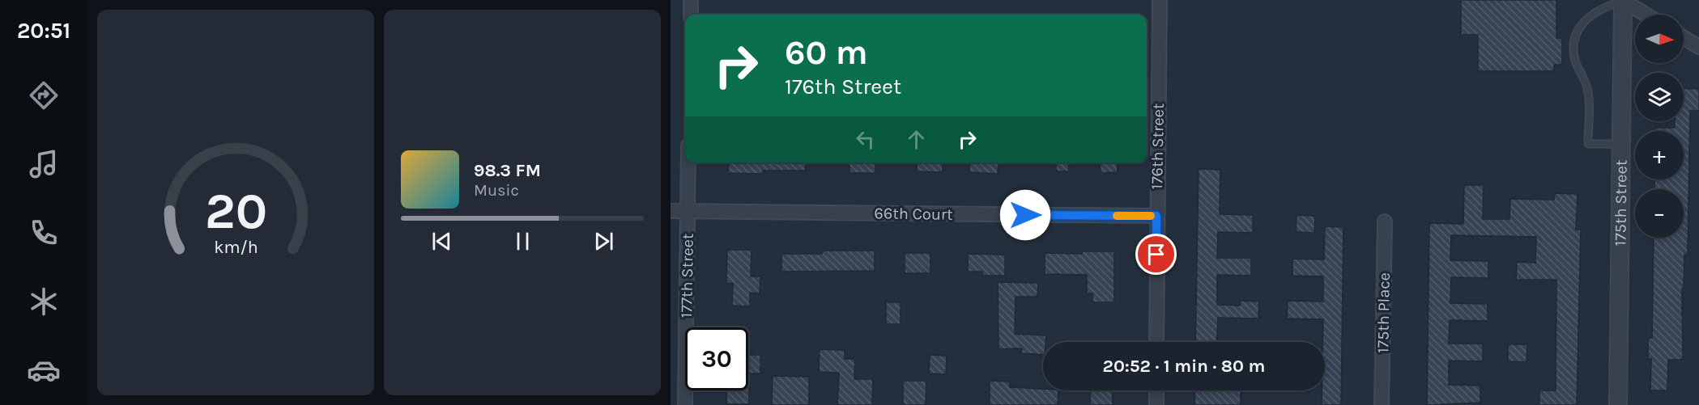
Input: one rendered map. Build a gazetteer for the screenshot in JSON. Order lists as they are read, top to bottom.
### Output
{
  "streets": {
    "street": [
      "176th Street",
      "175th Street",
      "66th Court",
      "177th Street",
      "175th Place"
    ]
  },
  "crossings": [
    ["176th Street", "66th Court"],
    ["66th Court", "177th Street"]
  ],
  "north": "right",
  "page": {
    "tabs": "20:51",
    "map_buttons": ["+", "−"],
    "turn": ["60 m", "176th Street"],
    "song": ["98.3 FM", "Music"],
    "limit": "30",
    "trip": "20:52 · 1 min · 80 m",
    "gauge": ["20", "km/h"]
  }
}
